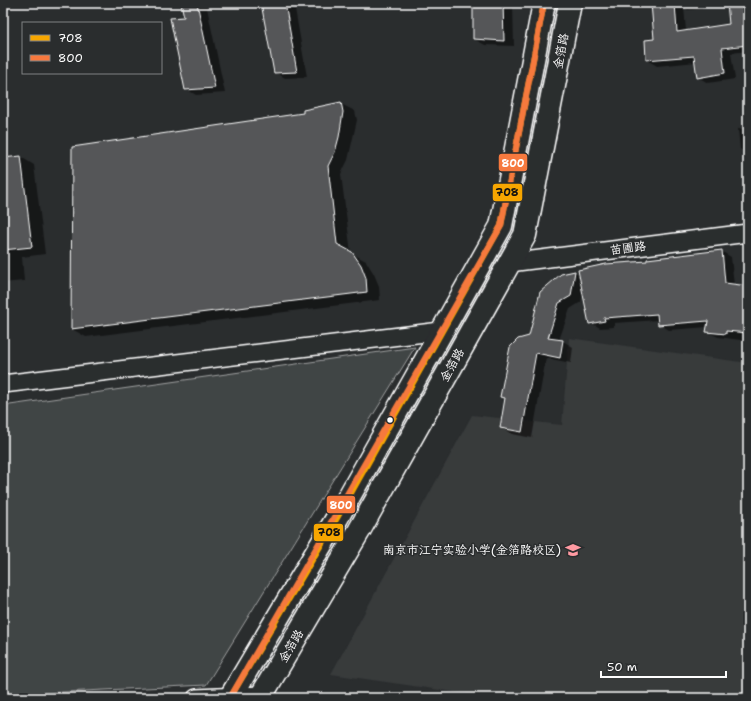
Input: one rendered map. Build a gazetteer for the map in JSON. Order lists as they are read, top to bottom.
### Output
{
  "streets": {
    "main road": ["金箔路"],
    "street": ["苗圃路"]
  },
  "crossings": [
    ["金箔路", "苗圃路"]
  ],
  "places": {
    "school or university": ["南京市江宁实验小学(金箔路校区)"]
  },
  "lines": ["transit line 708", "transit line 800"],
  "legend": ["708", "800"],
  "scale_bar": "50 m"
}
